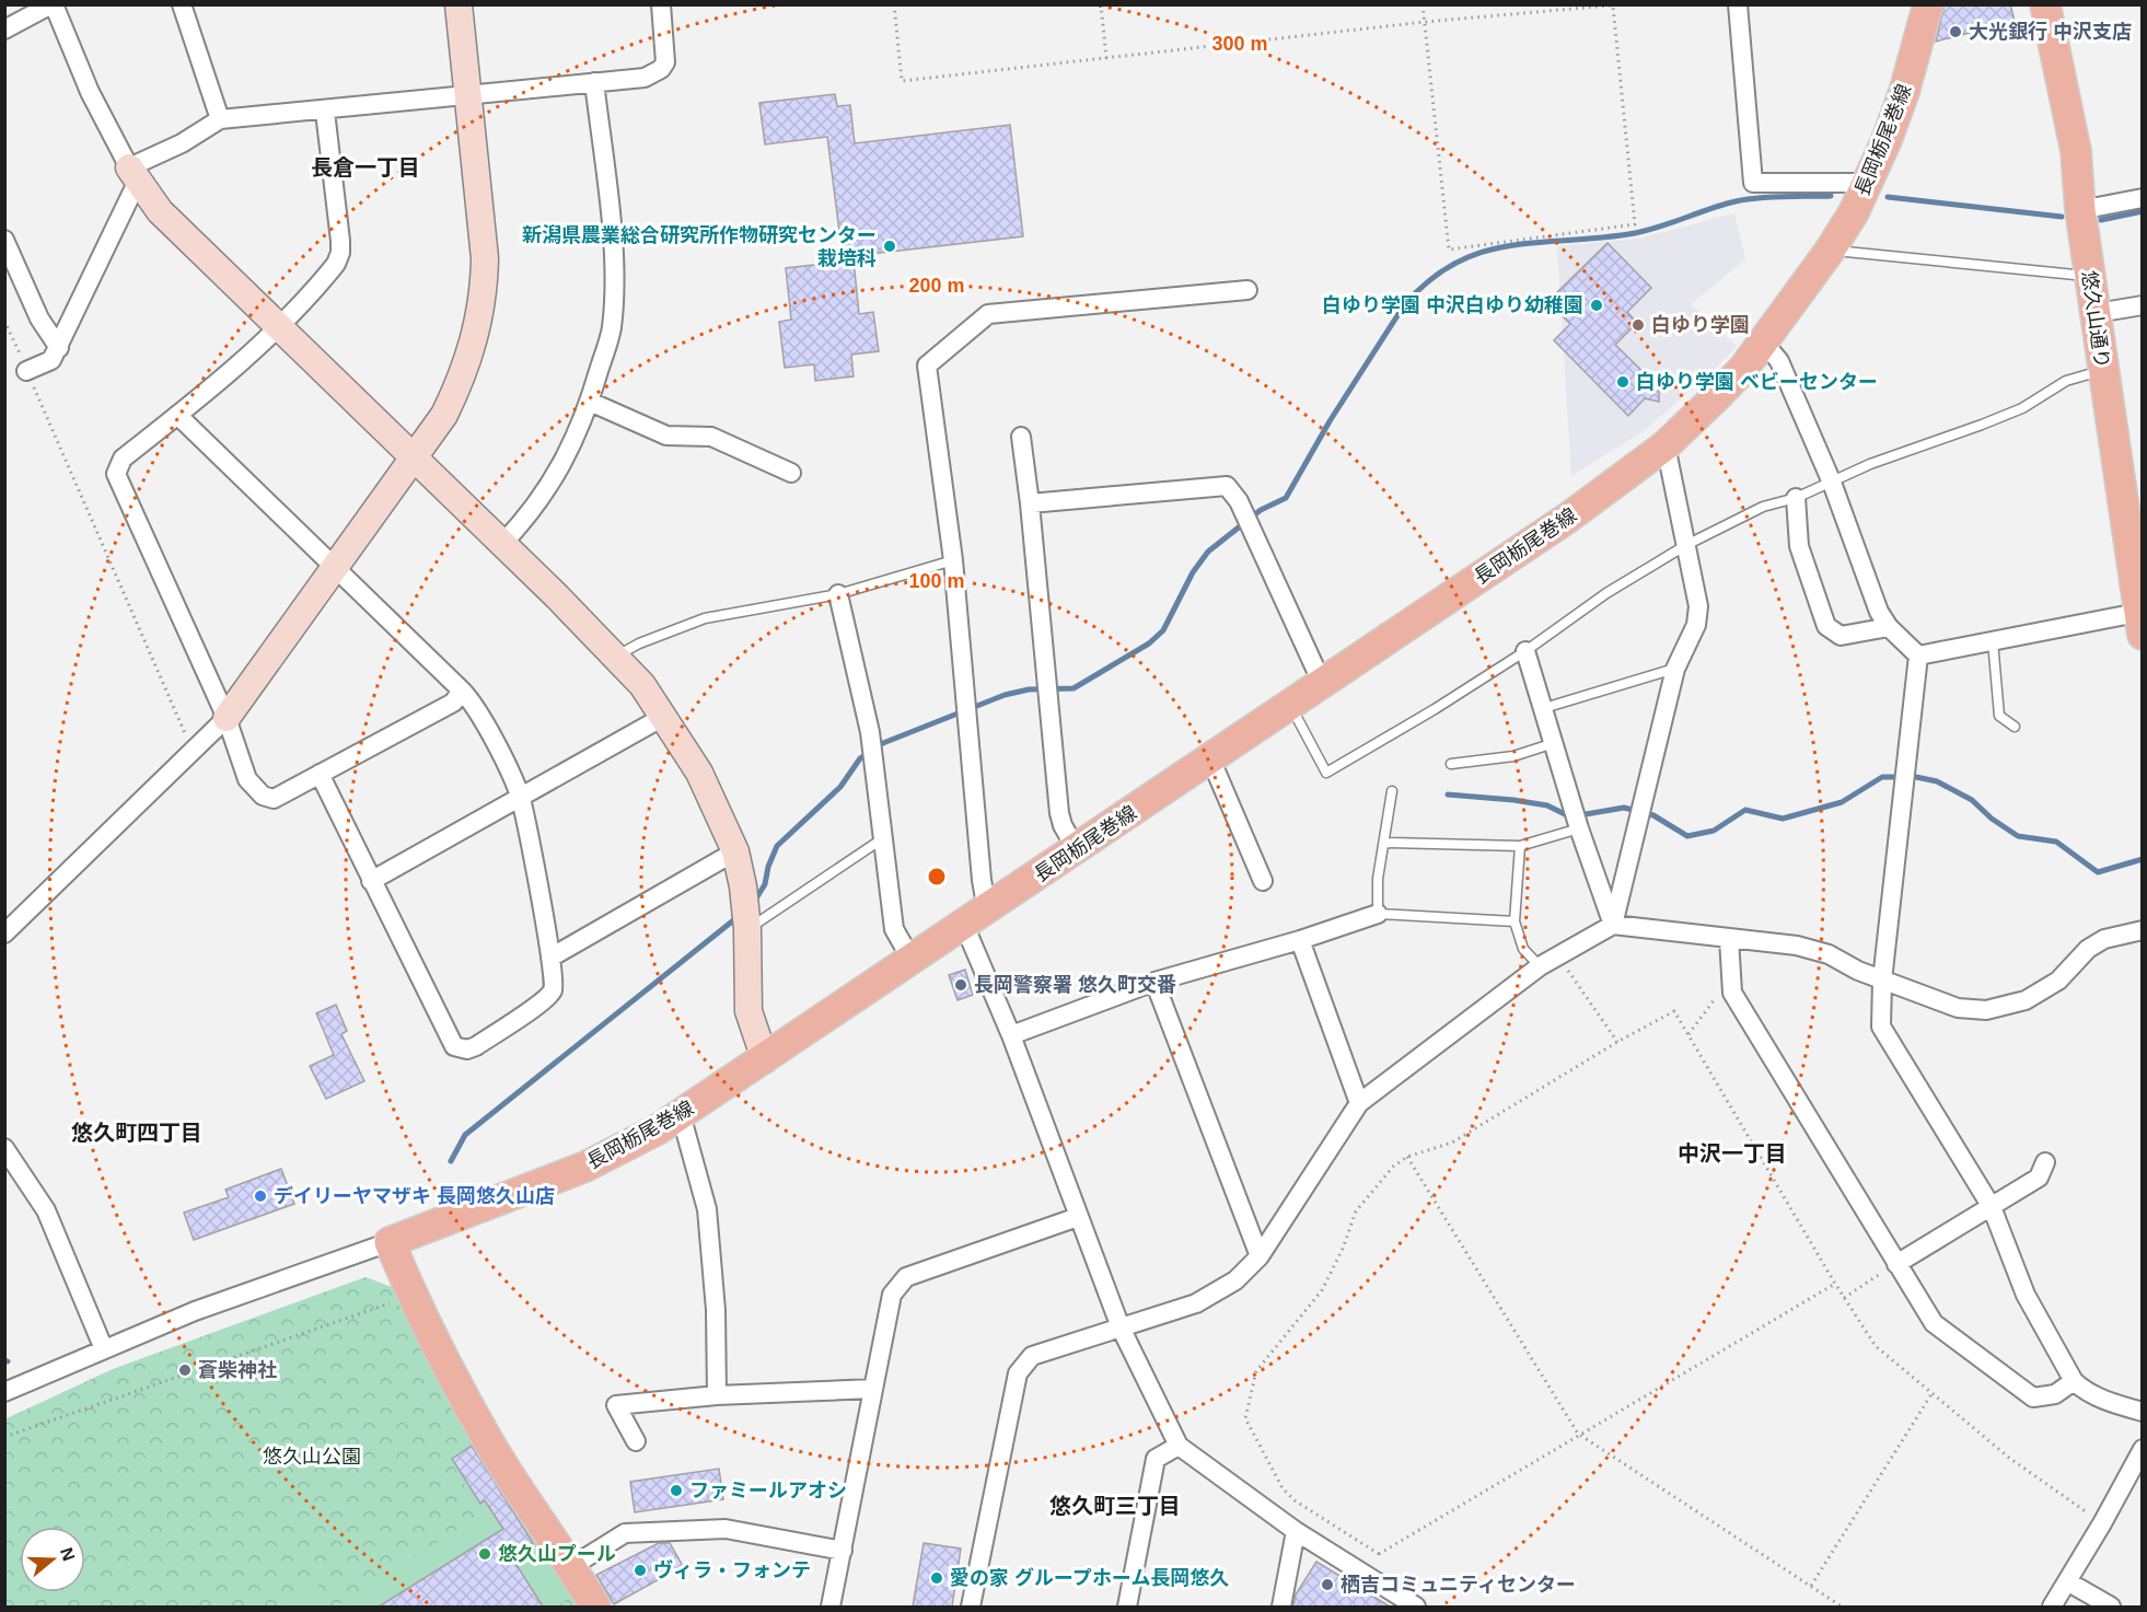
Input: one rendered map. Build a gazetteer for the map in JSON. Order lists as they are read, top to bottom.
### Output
{
  "streets": {
    "main road": ["長岡栃尾巻線", "悠久山通り"]
  },
  "districts": [
    "長倉一丁目",
    "悠久町四丁目",
    "中沢一丁目",
    "悠久町三丁目"
  ],
  "parks": ["悠久山公園"],
  "places": [
    "大光銀行 中沢支店",
    "新潟県農業総合研究所作物研究センター 栽培科",
    "白ゆり学園 中沢白ゆり幼稚園",
    "白ゆり学園",
    "白ゆり学園 ベビーセンター",
    "長岡警察署 悠久町交番",
    "デイリーヤマザキ 長岡悠久山店",
    "蒼柴神社",
    "ファミールアオシ",
    "悠久山プール",
    "ヴィラ・フォンテ",
    "愛の家 グループホーム長岡悠久",
    "栖吉コミュニティセンター"
  ],
  "north": "right",
  "rings": ["300 m", "200 m", "100 m"]
}
